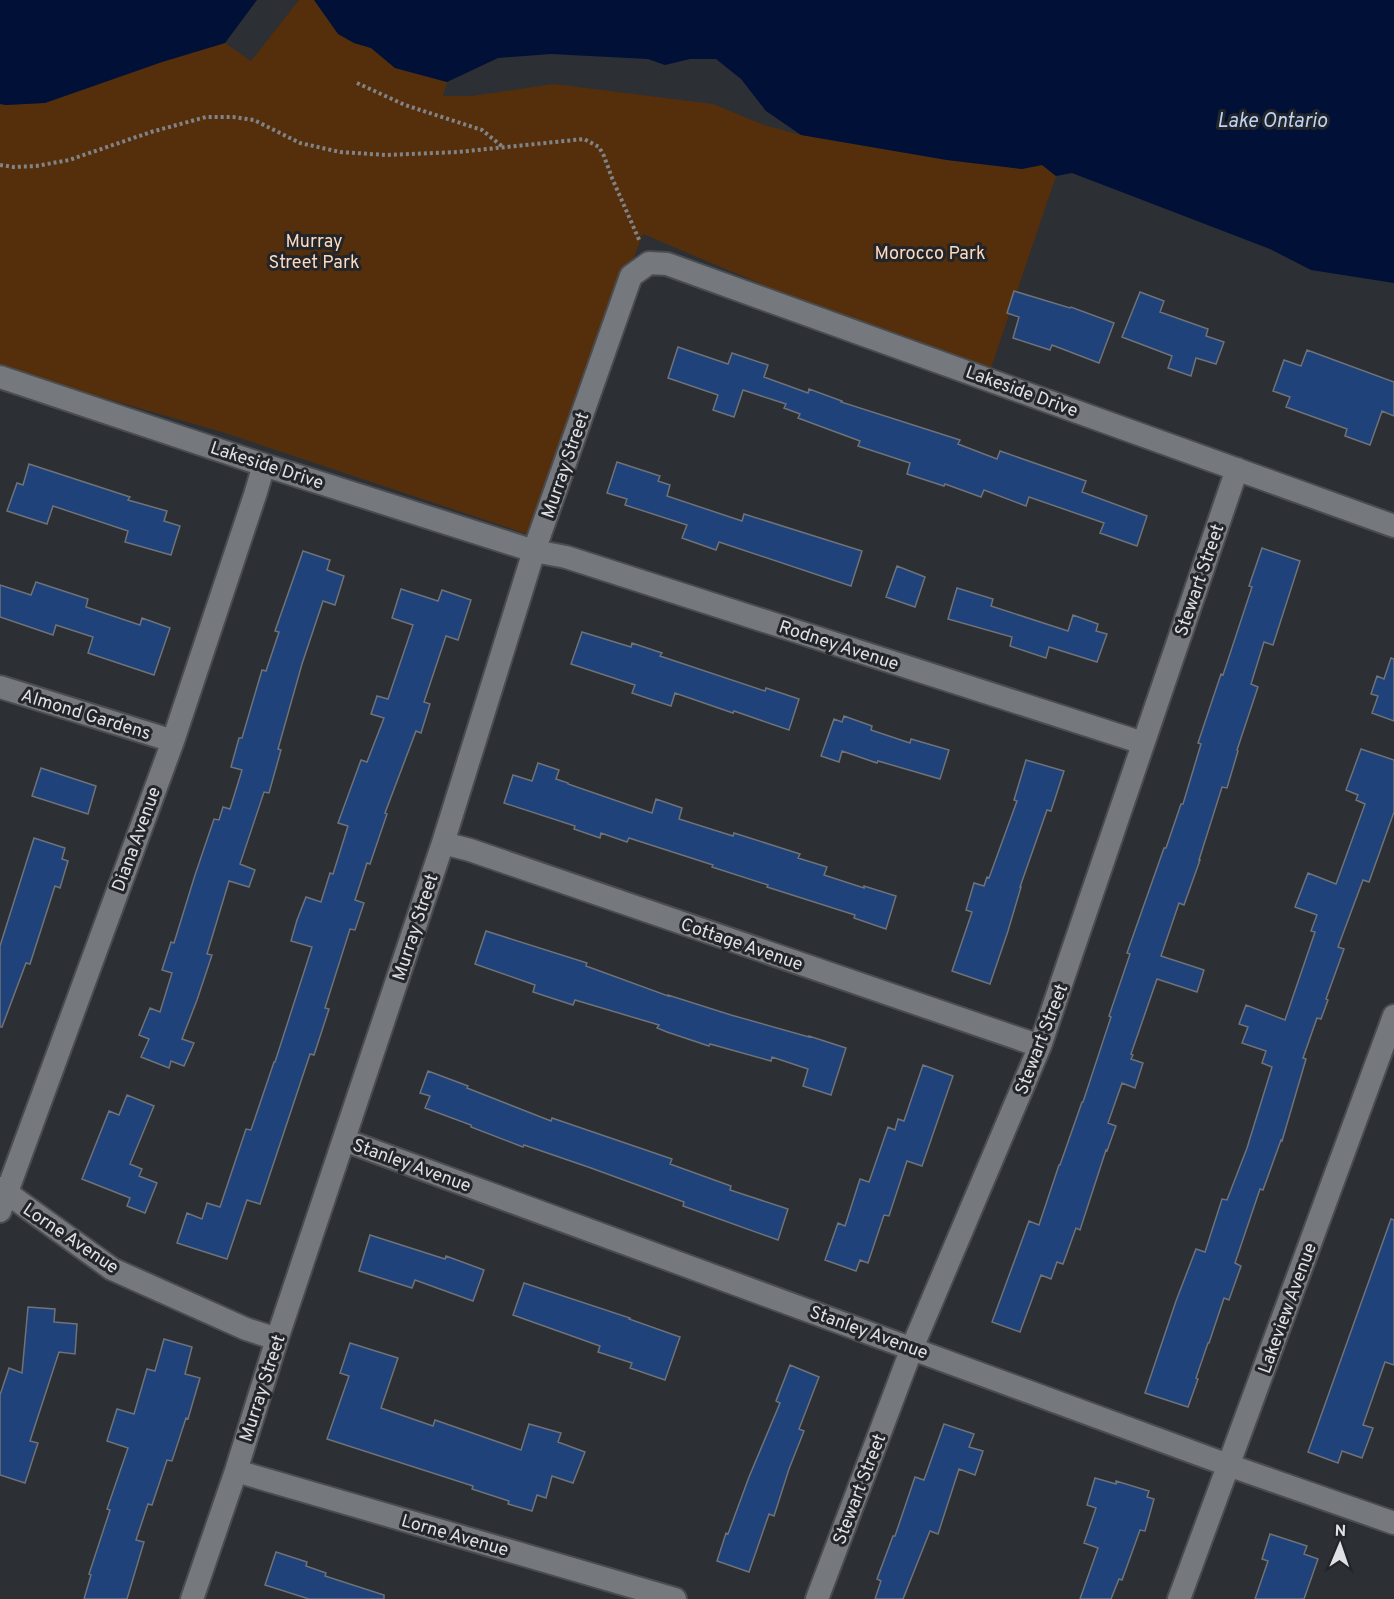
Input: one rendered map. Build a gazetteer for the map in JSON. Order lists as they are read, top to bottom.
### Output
{
  "streets": {
    "street": [
      "Lakeside Drive",
      "Murray Street",
      "Stewart Street",
      "Rodney Avenue",
      "Almond Gardens",
      "Diana Avenue",
      "Cottage Avenue",
      "Stanley Avenue",
      "Lorne Avenue",
      "Lakeview Avenue"
    ]
  },
  "crossings": [
    ["Lakeside Drive", "Murray Street"],
    ["Lakeside Drive", "Stewart Street"],
    ["Lakeside Drive", "Rodney Avenue"],
    ["Lakeside Drive", "Diana Avenue"],
    ["Murray Street", "Rodney Avenue"],
    ["Murray Street", "Cottage Avenue"],
    ["Murray Street", "Stanley Avenue"],
    ["Murray Street", "Lorne Avenue"],
    ["Stewart Street", "Rodney Avenue"],
    ["Stewart Street", "Cottage Avenue"],
    ["Stewart Street", "Stanley Avenue"],
    ["Almond Gardens", "Diana Avenue"],
    ["Diana Avenue", "Lorne Avenue"],
    ["Stanley Avenue", "Lakeview Avenue"]
  ],
  "water": ["Lake Ontario"],
  "parks": ["Murray Street Park", "Morocco Park"],
  "north": "top"
}
